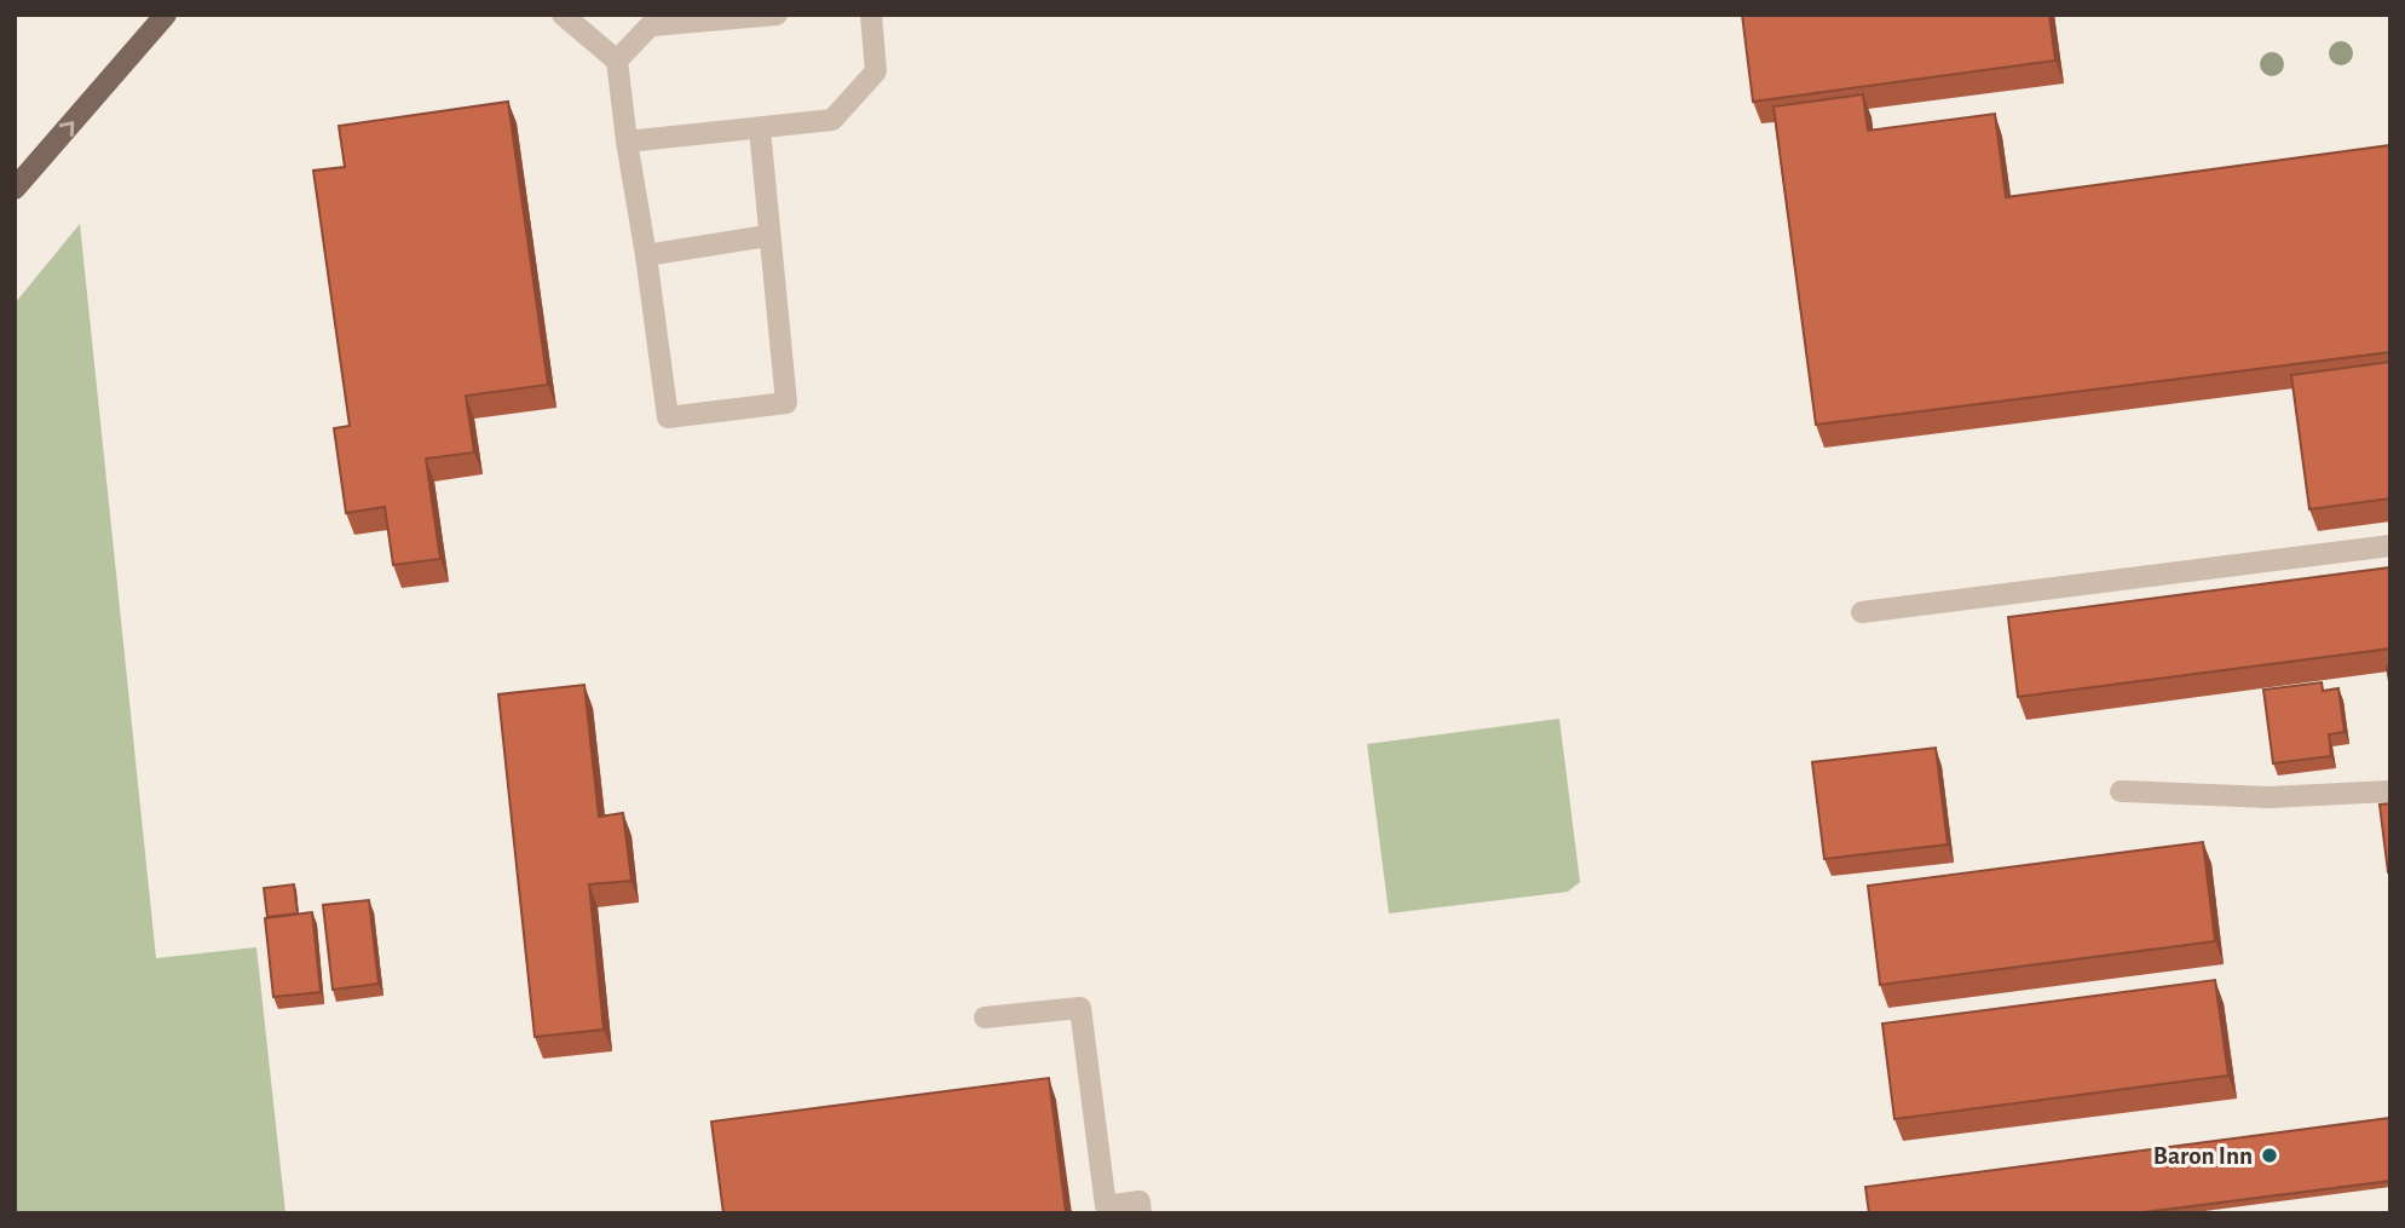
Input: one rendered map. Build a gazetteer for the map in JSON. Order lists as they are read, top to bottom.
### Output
{
  "places": ["Baron Inn"]
}
